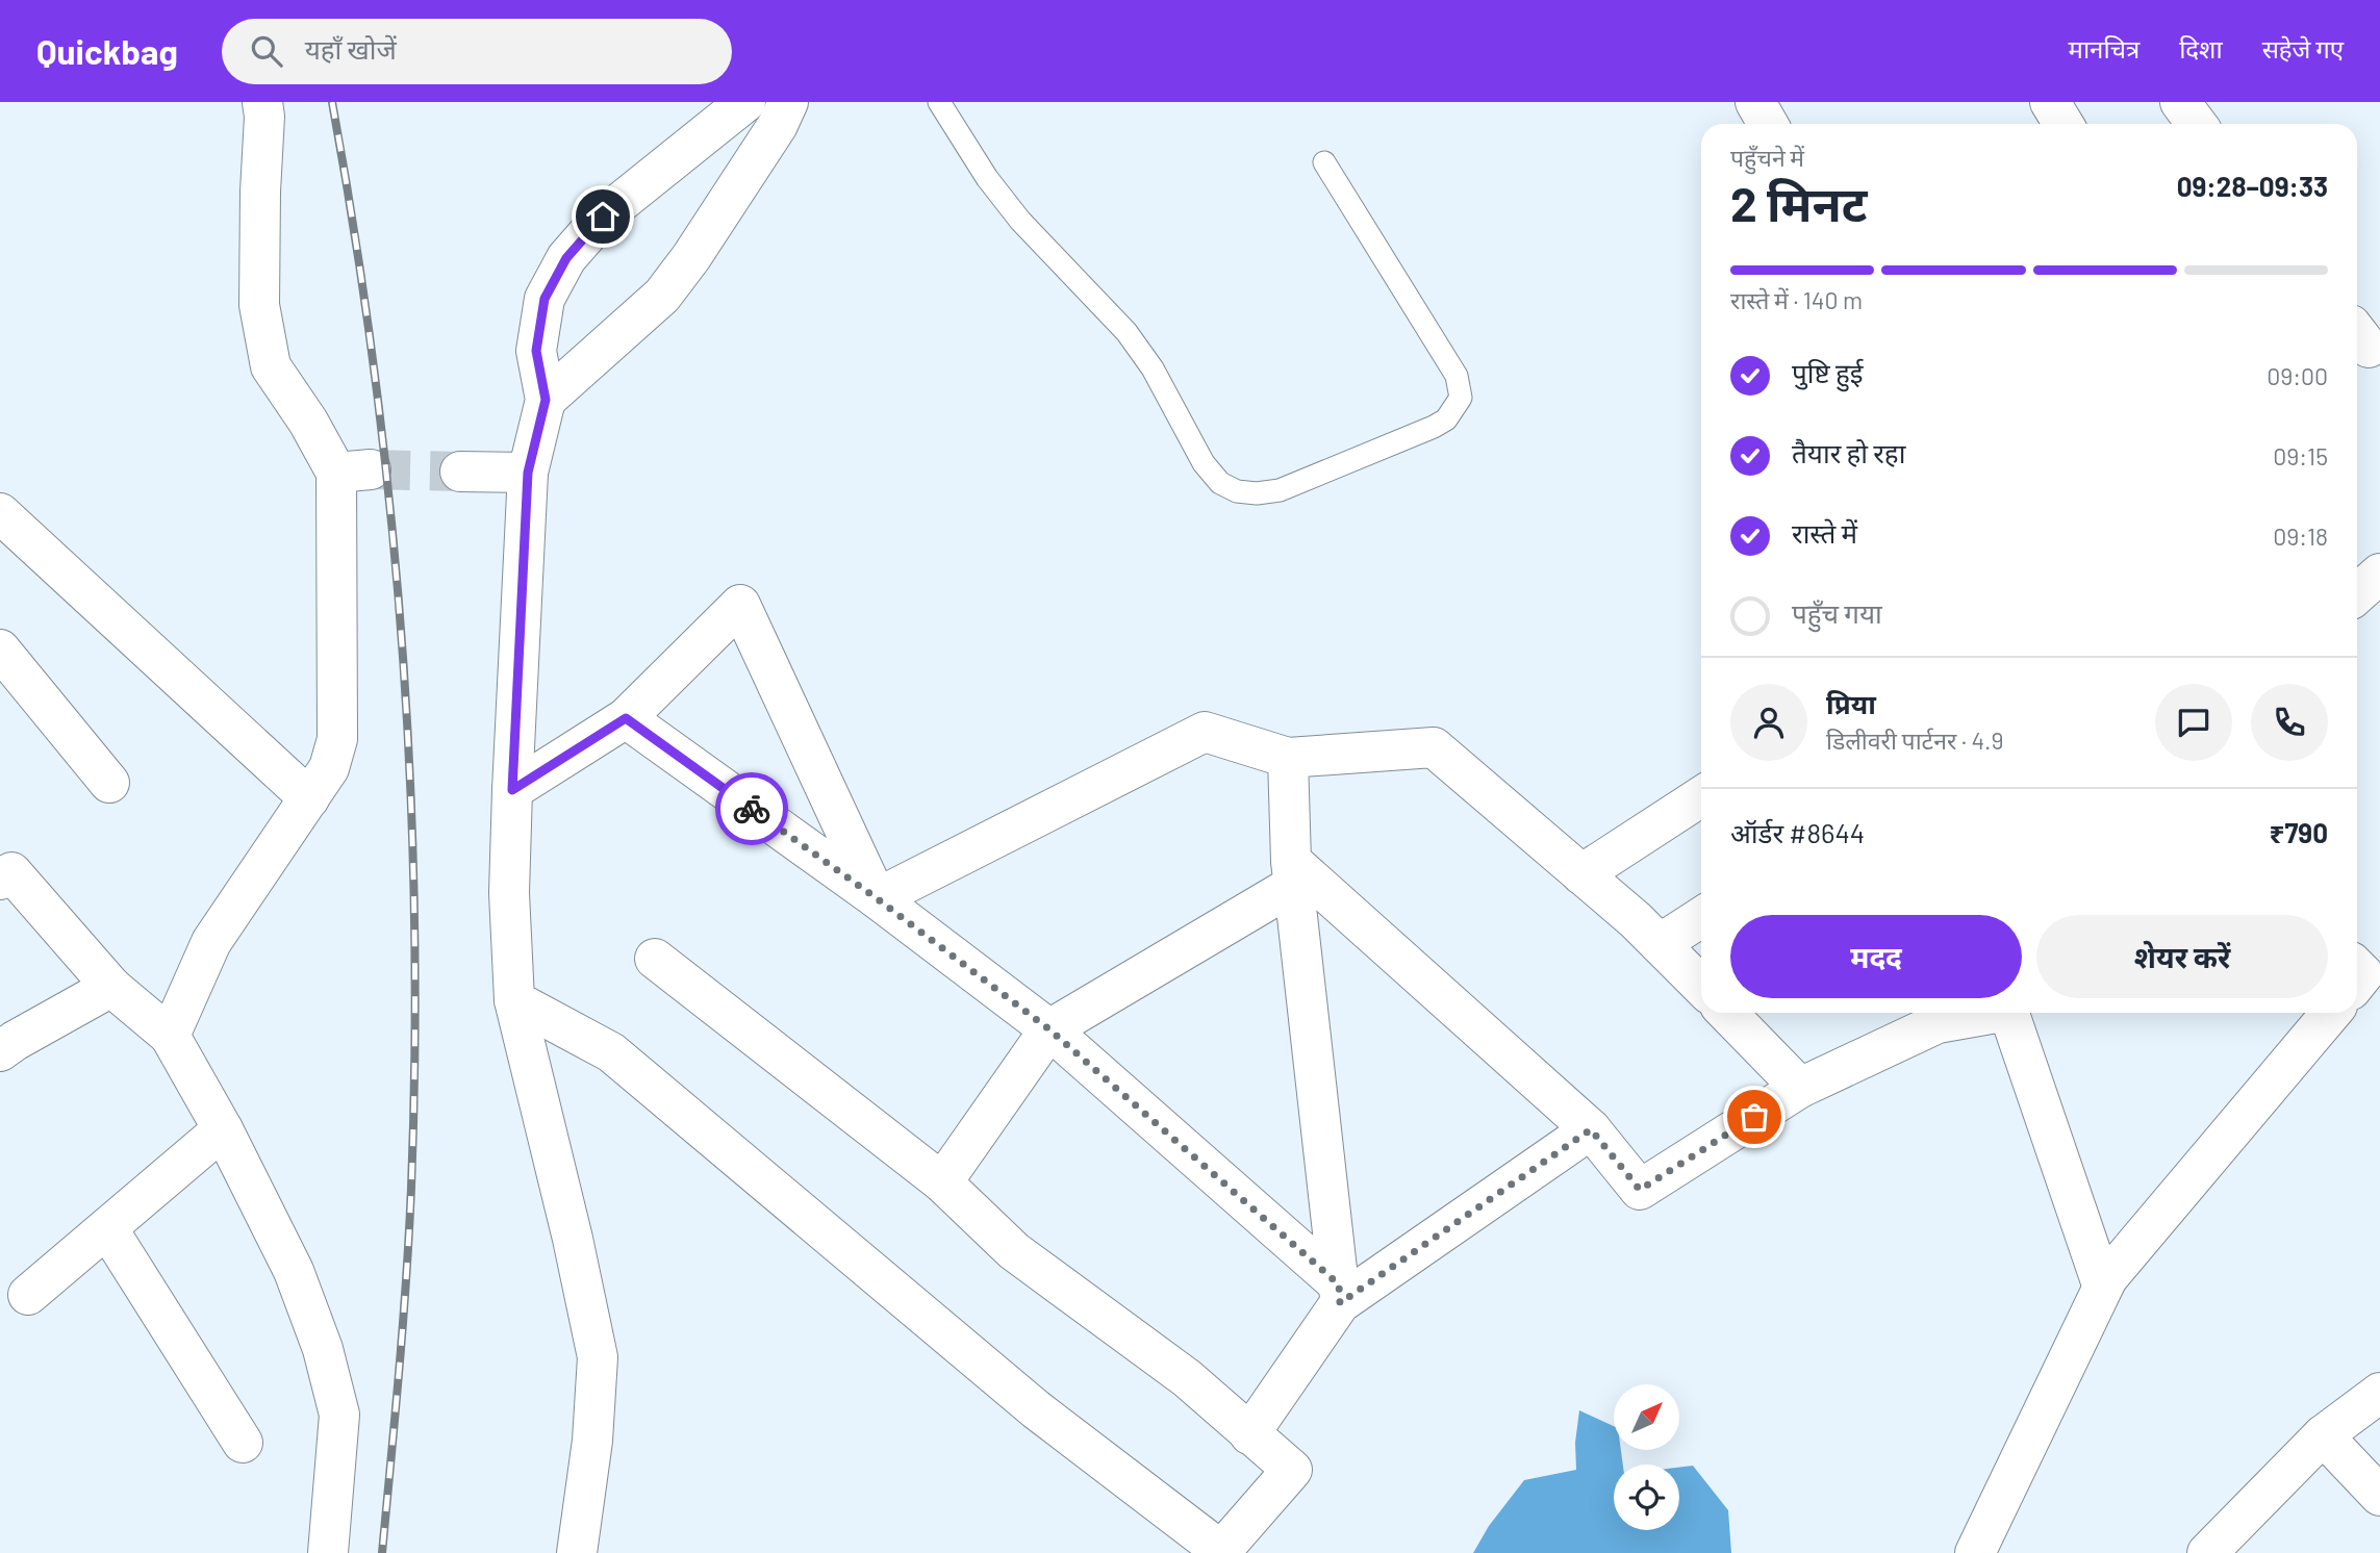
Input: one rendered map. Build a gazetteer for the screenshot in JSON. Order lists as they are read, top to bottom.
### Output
{
  "north": "top right",
  "page": {
    "header": "Quickbag",
    "search": "यहाँ खोजें",
    "nav": ["मानचित्र", "दिशा", "सहेजे गए"],
    "heading": ["2 मिनट", "पहुँचने में", "09:28–09:33"],
    "panel": [
      "प्रिया",
      "डिलीवरी पार्टनर · 4.9",
      "ऑर्डर #8644",
      "₹790"
    ],
    "bar": "रास्ते में · 140 m",
    "list": [
      ["पुष्टि हुई", "09:00"],
      ["तैयार हो रहा", "09:15"],
      ["रास्ते में", "09:18"],
      "पहुँच गया"
    ],
    "buttons": ["मदद", "शेयर करें"]
  }
}
